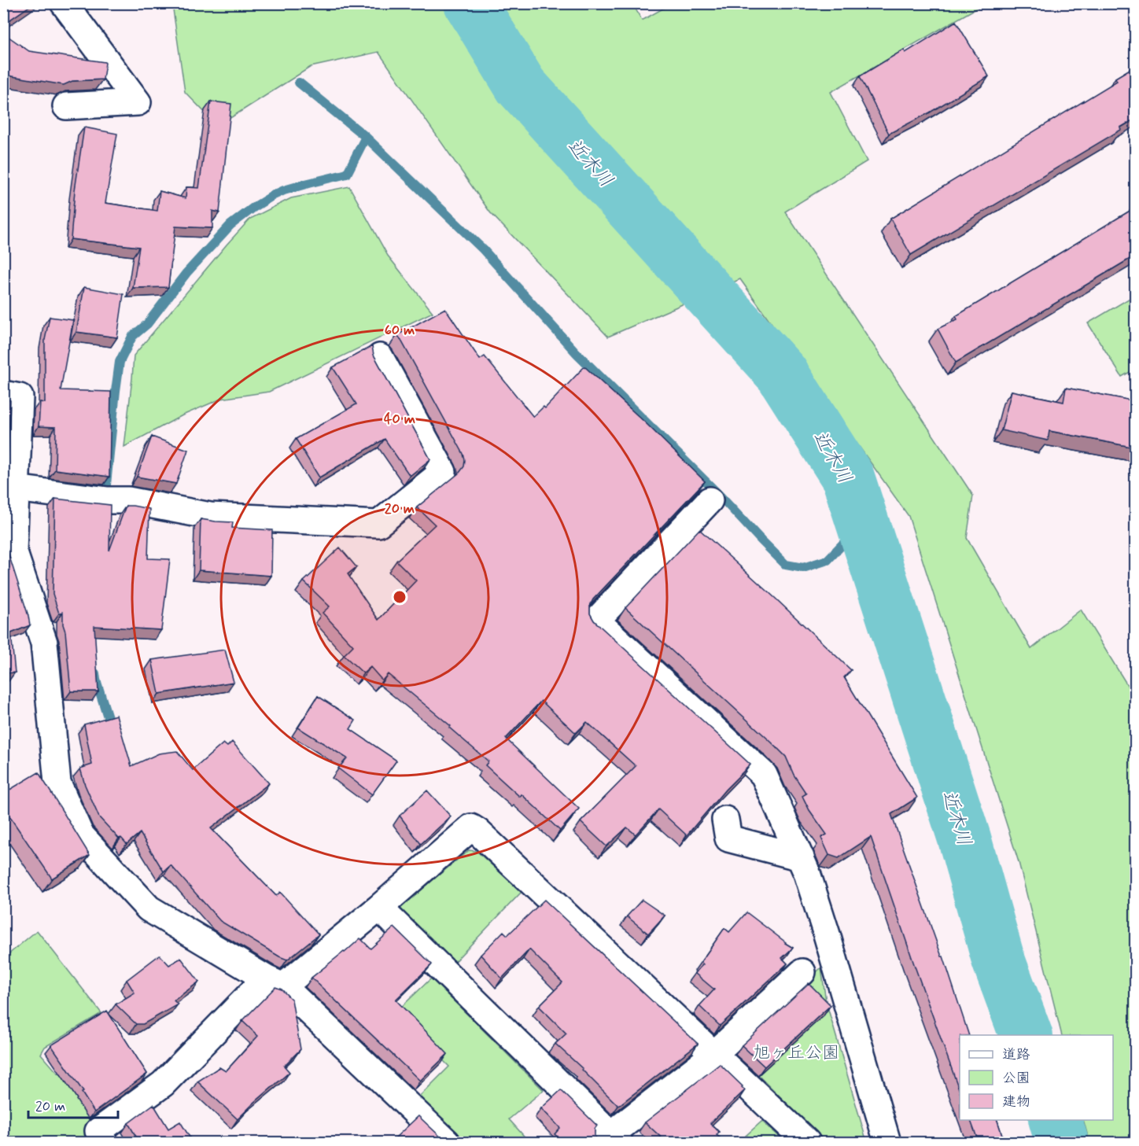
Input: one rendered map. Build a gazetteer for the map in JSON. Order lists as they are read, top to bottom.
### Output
{
  "water": ["近木川"],
  "parks": ["旭ヶ丘公園"],
  "legend": ["道路", "公園", "建物"],
  "scale_bar": "20 m",
  "rings": ["60 m", "40 m", "20 m"]
}
